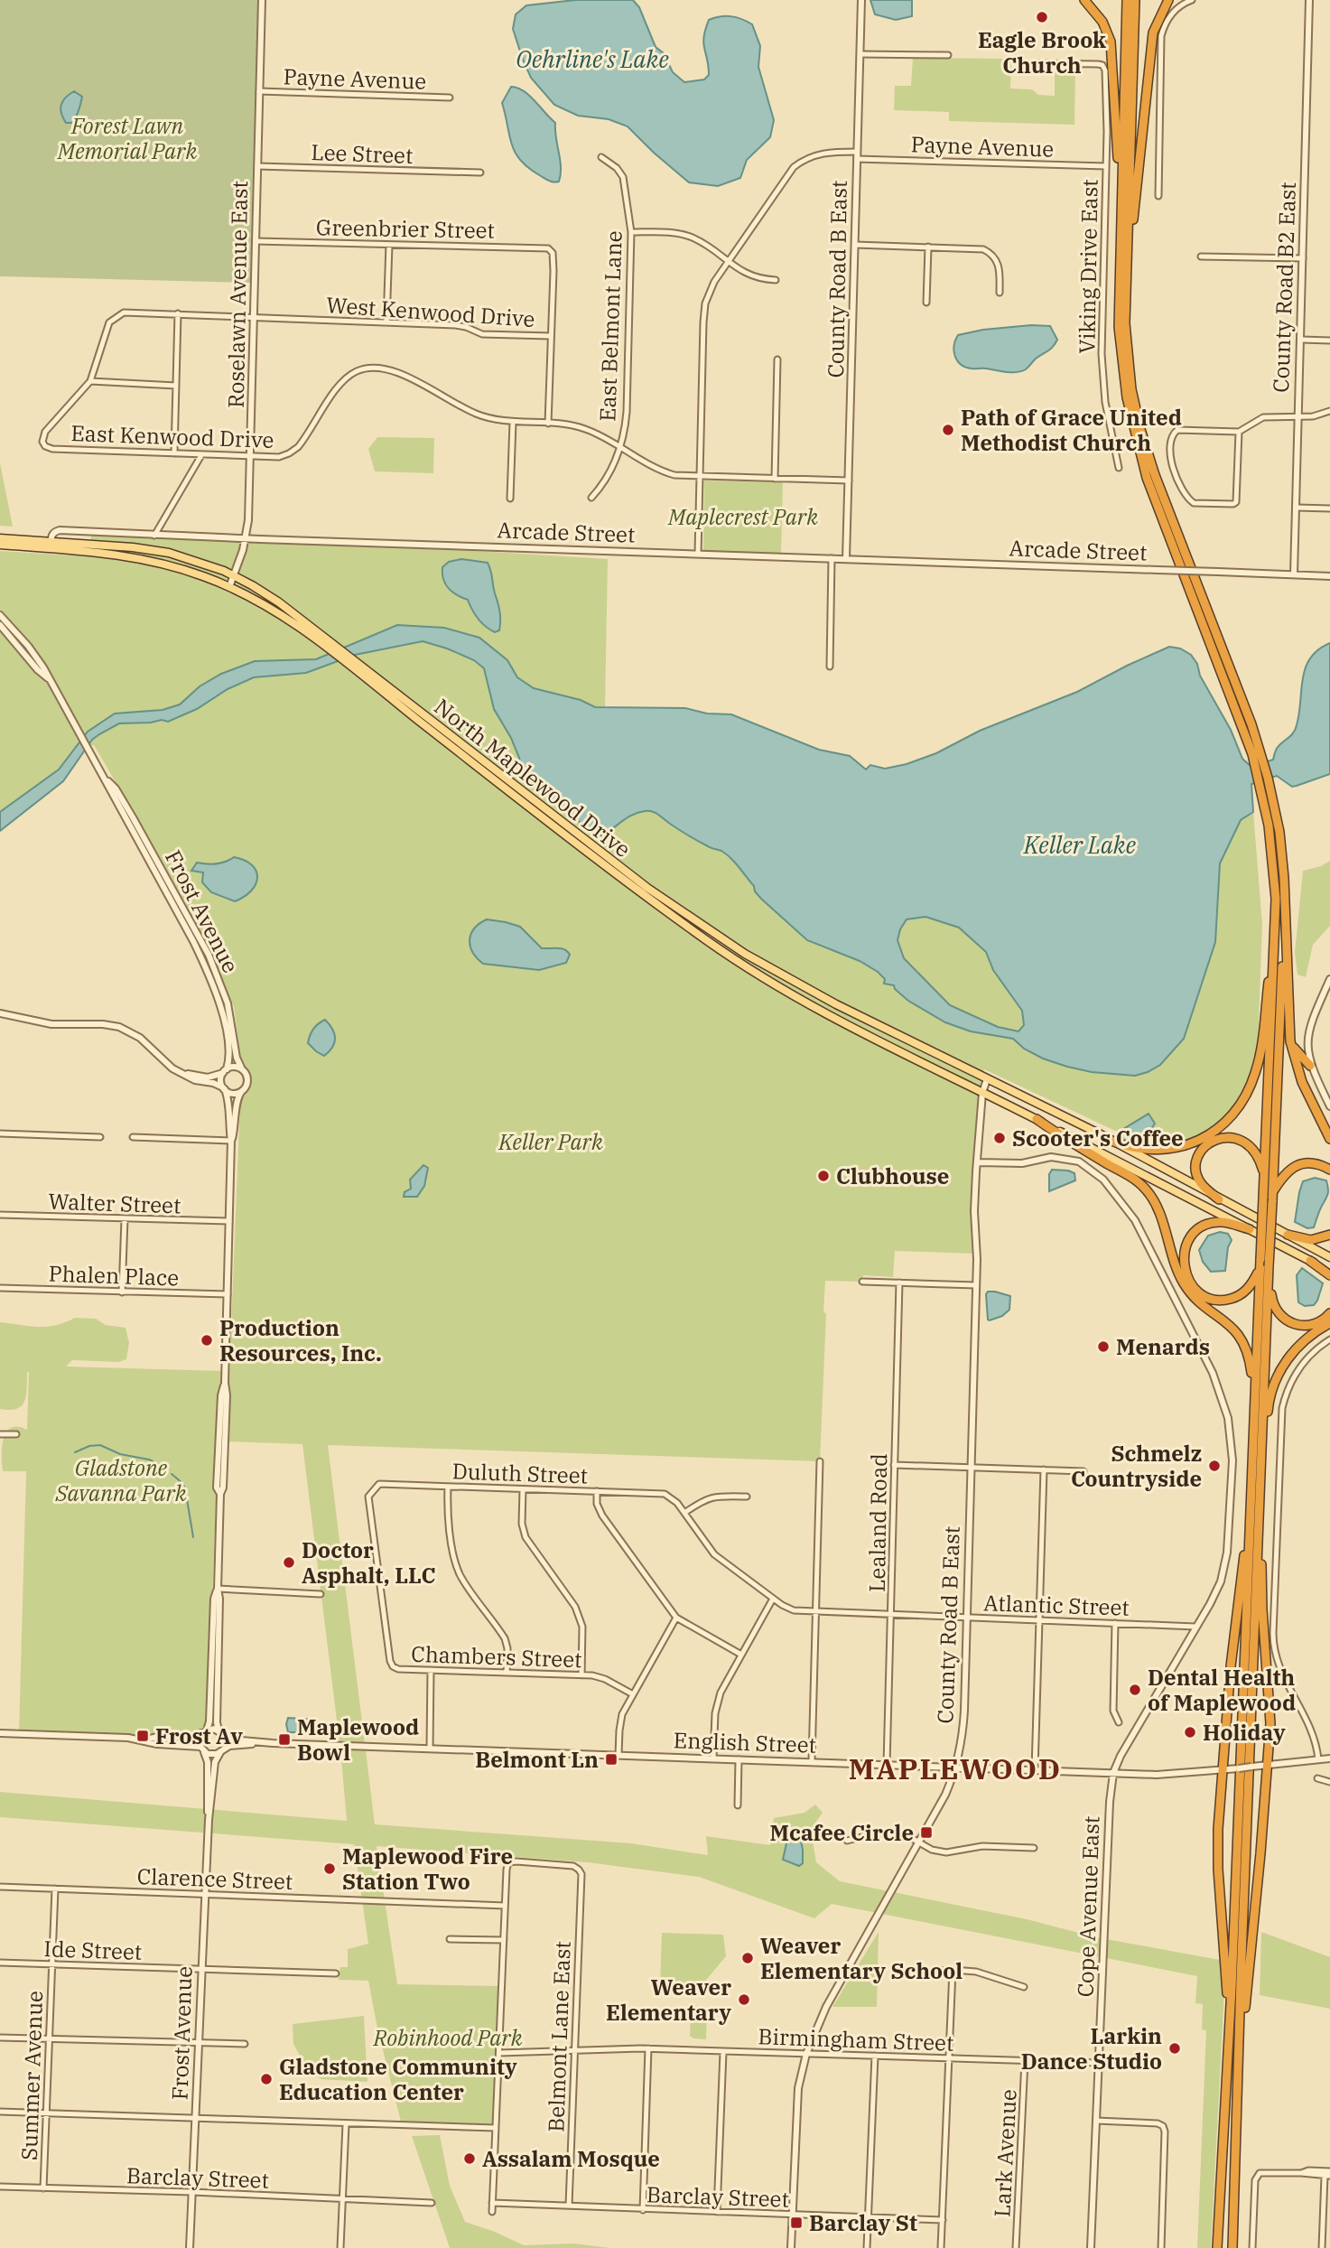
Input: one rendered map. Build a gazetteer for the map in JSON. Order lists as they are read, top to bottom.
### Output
{
  "streets": {
    "main road": ["Arcade Street", "North Maplewood Drive"],
    "street": [
      "Payne Avenue",
      "Lee Street",
      "Greenbrier Street",
      "Viking Drive East",
      "County Road B East",
      "County Road B2 East",
      "Roselawn Avenue East",
      "West Kenwood Drive",
      "East Belmont Lane",
      "East Kenwood Drive",
      "Frost Avenue",
      "Walter Street",
      "Phalen Place",
      "Duluth Street",
      "Lealand Road",
      "Atlantic Street",
      "Chambers Street",
      "English Street",
      "Clarence Street",
      "Cope Avenue East",
      "Ide Street",
      "Belmont Lane East",
      "Birmingham Street",
      "Summer Avenue",
      "Lark Avenue",
      "Barclay Street"
    ]
  },
  "crossings": [
    ["Payne Avenue", "Viking Drive East"],
    ["Payne Avenue", "County Road B East"],
    ["Payne Avenue", "Roselawn Avenue East"],
    ["Payne Avenue", "East Kenwood Drive"],
    ["Payne Avenue", "Arcade Street"],
    ["Lee Street", "Roselawn Avenue East"],
    ["Greenbrier Street", "Roselawn Avenue East"],
    ["Greenbrier Street", "West Kenwood Drive"],
    ["County Road B East", "East Kenwood Drive"],
    ["County Road B East", "Arcade Street"],
    ["County Road B East", "North Maplewood Drive"],
    ["County Road B East", "Atlantic Street"],
    ["County Road B East", "English Street"],
    ["County Road B East", "Cope Avenue East"],
    ["County Road B East", "Birmingham Street"],
    ["County Road B East", "Barclay Street"],
    ["County Road B2 East", "Arcade Street"],
    ["Roselawn Avenue East", "West Kenwood Drive"],
    ["Roselawn Avenue East", "East Kenwood Drive"],
    ["Roselawn Avenue East", "Arcade Street"],
    ["Roselawn Avenue East", "North Maplewood Drive"],
    ["West Kenwood Drive", "East Kenwood Drive"],
    ["East Belmont Lane", "East Kenwood Drive"],
    ["Arcade Street", "North Maplewood Drive"],
    ["Frost Avenue", "English Street"],
    ["Frost Avenue", "Clarence Street"],
    ["Frost Avenue", "Ide Street"],
    ["Frost Avenue", "Barclay Street"],
    ["Duluth Street", "Atlantic Street"],
    ["Duluth Street", "Chambers Street"],
    ["Lealand Road", "Atlantic Street"],
    ["Lealand Road", "English Street"],
    ["Atlantic Street", "Cope Avenue East"],
    ["English Street", "Cope Avenue East"],
    ["Clarence Street", "Belmont Lane East"],
    ["Clarence Street", "Summer Avenue"],
    ["Cope Avenue East", "Birmingham Street"],
    ["Ide Street", "Summer Avenue"],
    ["Belmont Lane East", "Birmingham Street"],
    ["Belmont Lane East", "Barclay Street"],
    ["Birmingham Street", "Lark Avenue"],
    ["Summer Avenue", "Barclay Street"]
  ],
  "districts": ["MAPLEWOOD"],
  "water": ["Oehrline's Lake", "Keller Lake"],
  "parks": [
    "Forest Lawn Memorial Park",
    "Maplecrest Park",
    "Keller Park",
    "Gladstone Savanna Park",
    "Robinhood Park"
  ],
  "places": {
    "other": [
      "Eagle Brook Church",
      "Path of Grace United Methodist Church",
      "Scooter's Coffee",
      "Clubhouse",
      "Production Resources, Inc.",
      "Menards",
      "Schmelz Countryside",
      "Doctor Asphalt, LLC",
      "Dental Health of Maplewood",
      "Holiday",
      "Maplewood Fire Station Two",
      "Weaver Elementary School",
      "Weaver Elementary",
      "Larkin Dance Studio",
      "Gladstone Community Education Center",
      "Assalam Mosque"
    ],
    "transit": [
      "Frost Av",
      "Maplewood Bowl",
      "Belmont Ln",
      "Mcafee Circle",
      "Barclay St"
    ]
  }
}
